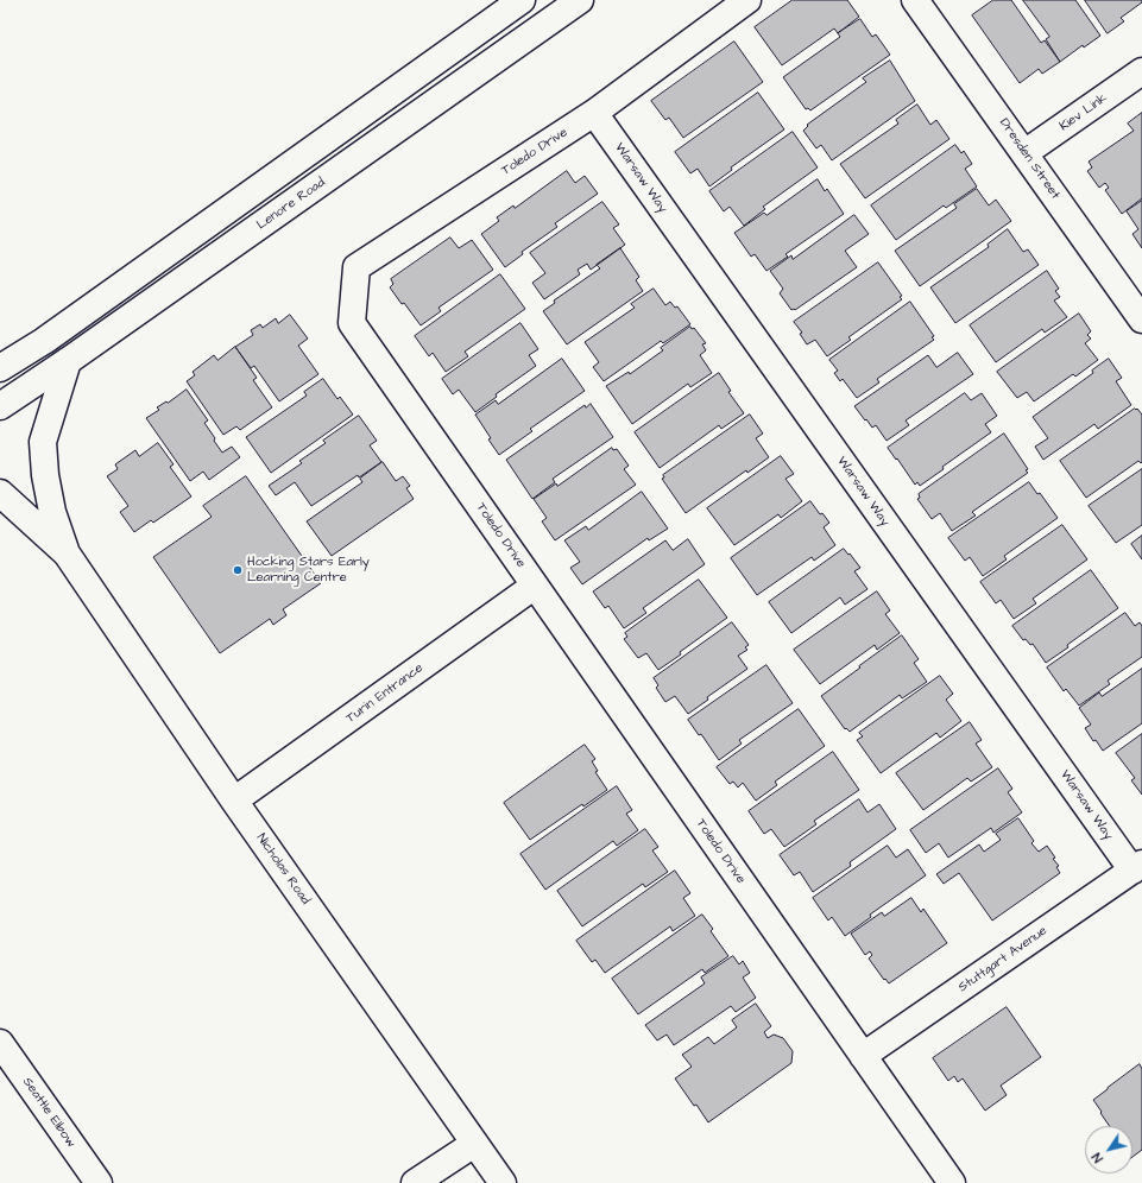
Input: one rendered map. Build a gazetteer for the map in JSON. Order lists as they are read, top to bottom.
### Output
{
  "streets": {
    "street": [
      "Kiev Link",
      "Toledo Drive",
      "Dresden Street",
      "Warsaw Way",
      "Lenore Road",
      "Turin Entrance",
      "Nicholas Road",
      "Stuttgart Avenue",
      "Seattle Elbow"
    ]
  },
  "crossings": [
    ["Kiev Link", "Dresden Street"],
    ["Toledo Drive", "Warsaw Way"],
    ["Toledo Drive", "Turin Entrance"],
    ["Toledo Drive", "Stuttgart Avenue"],
    ["Warsaw Way", "Stuttgart Avenue"],
    ["Lenore Road", "Nicholas Road"],
    ["Turin Entrance", "Nicholas Road"]
  ],
  "places": ["Hocking Stars Early Learning Centre"],
  "north": "bottom left"
}
